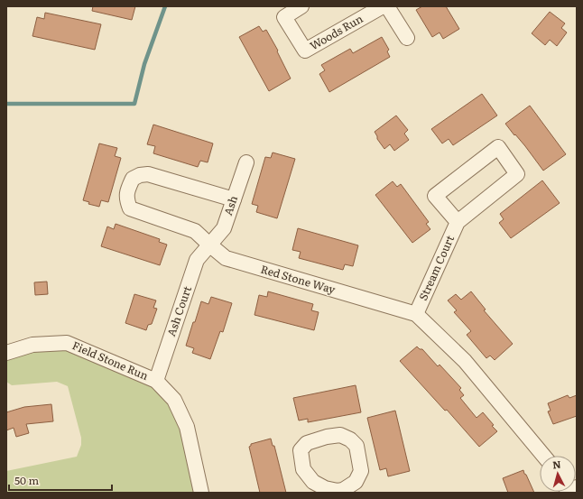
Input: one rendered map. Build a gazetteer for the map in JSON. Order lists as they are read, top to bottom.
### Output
{
  "streets": {
    "street": [
      "Woods Run",
      "Ash",
      "Stream Court",
      "Red Stone Way",
      "Ash Court",
      "Field Stone Run"
    ]
  },
  "crossings": [
    ["Ash", "Red Stone Way"],
    ["Ash", "Ash Court"],
    ["Stream Court", "Red Stone Way"],
    ["Red Stone Way", "Ash Court"],
    ["Ash Court", "Field Stone Run"]
  ],
  "scale_bar": "50 m",
  "north": "top"
}
